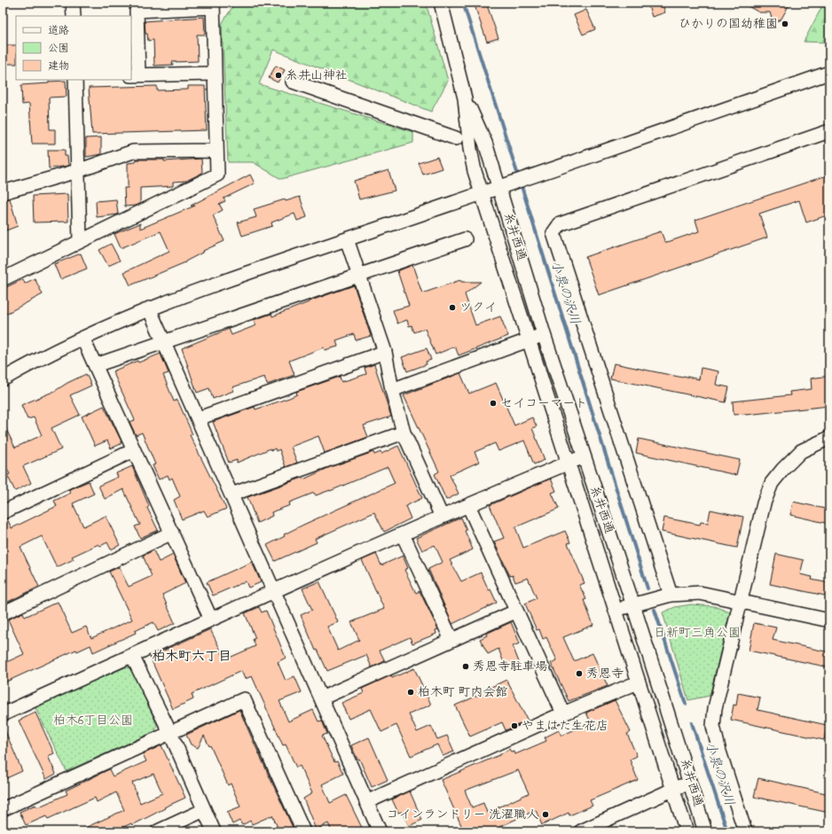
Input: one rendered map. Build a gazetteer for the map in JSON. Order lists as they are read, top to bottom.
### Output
{
  "streets": {
    "street": ["糸井西通"]
  },
  "districts": ["柏木町六丁目"],
  "water": ["小泉の沢川"],
  "parks": ["日新町三角公園", "柏木6丁目公園"],
  "places": [
    "ひかりの国幼稚園",
    "糸井山神社",
    "ツクイ",
    "セイコーマート",
    "秀恩寺駐車場",
    "秀恩寺",
    "柏木町 町内会館",
    "やまはた生花店",
    "コインランドリー 洗濯職人"
  ],
  "legend": ["道路", "公園", "建物"]
}
